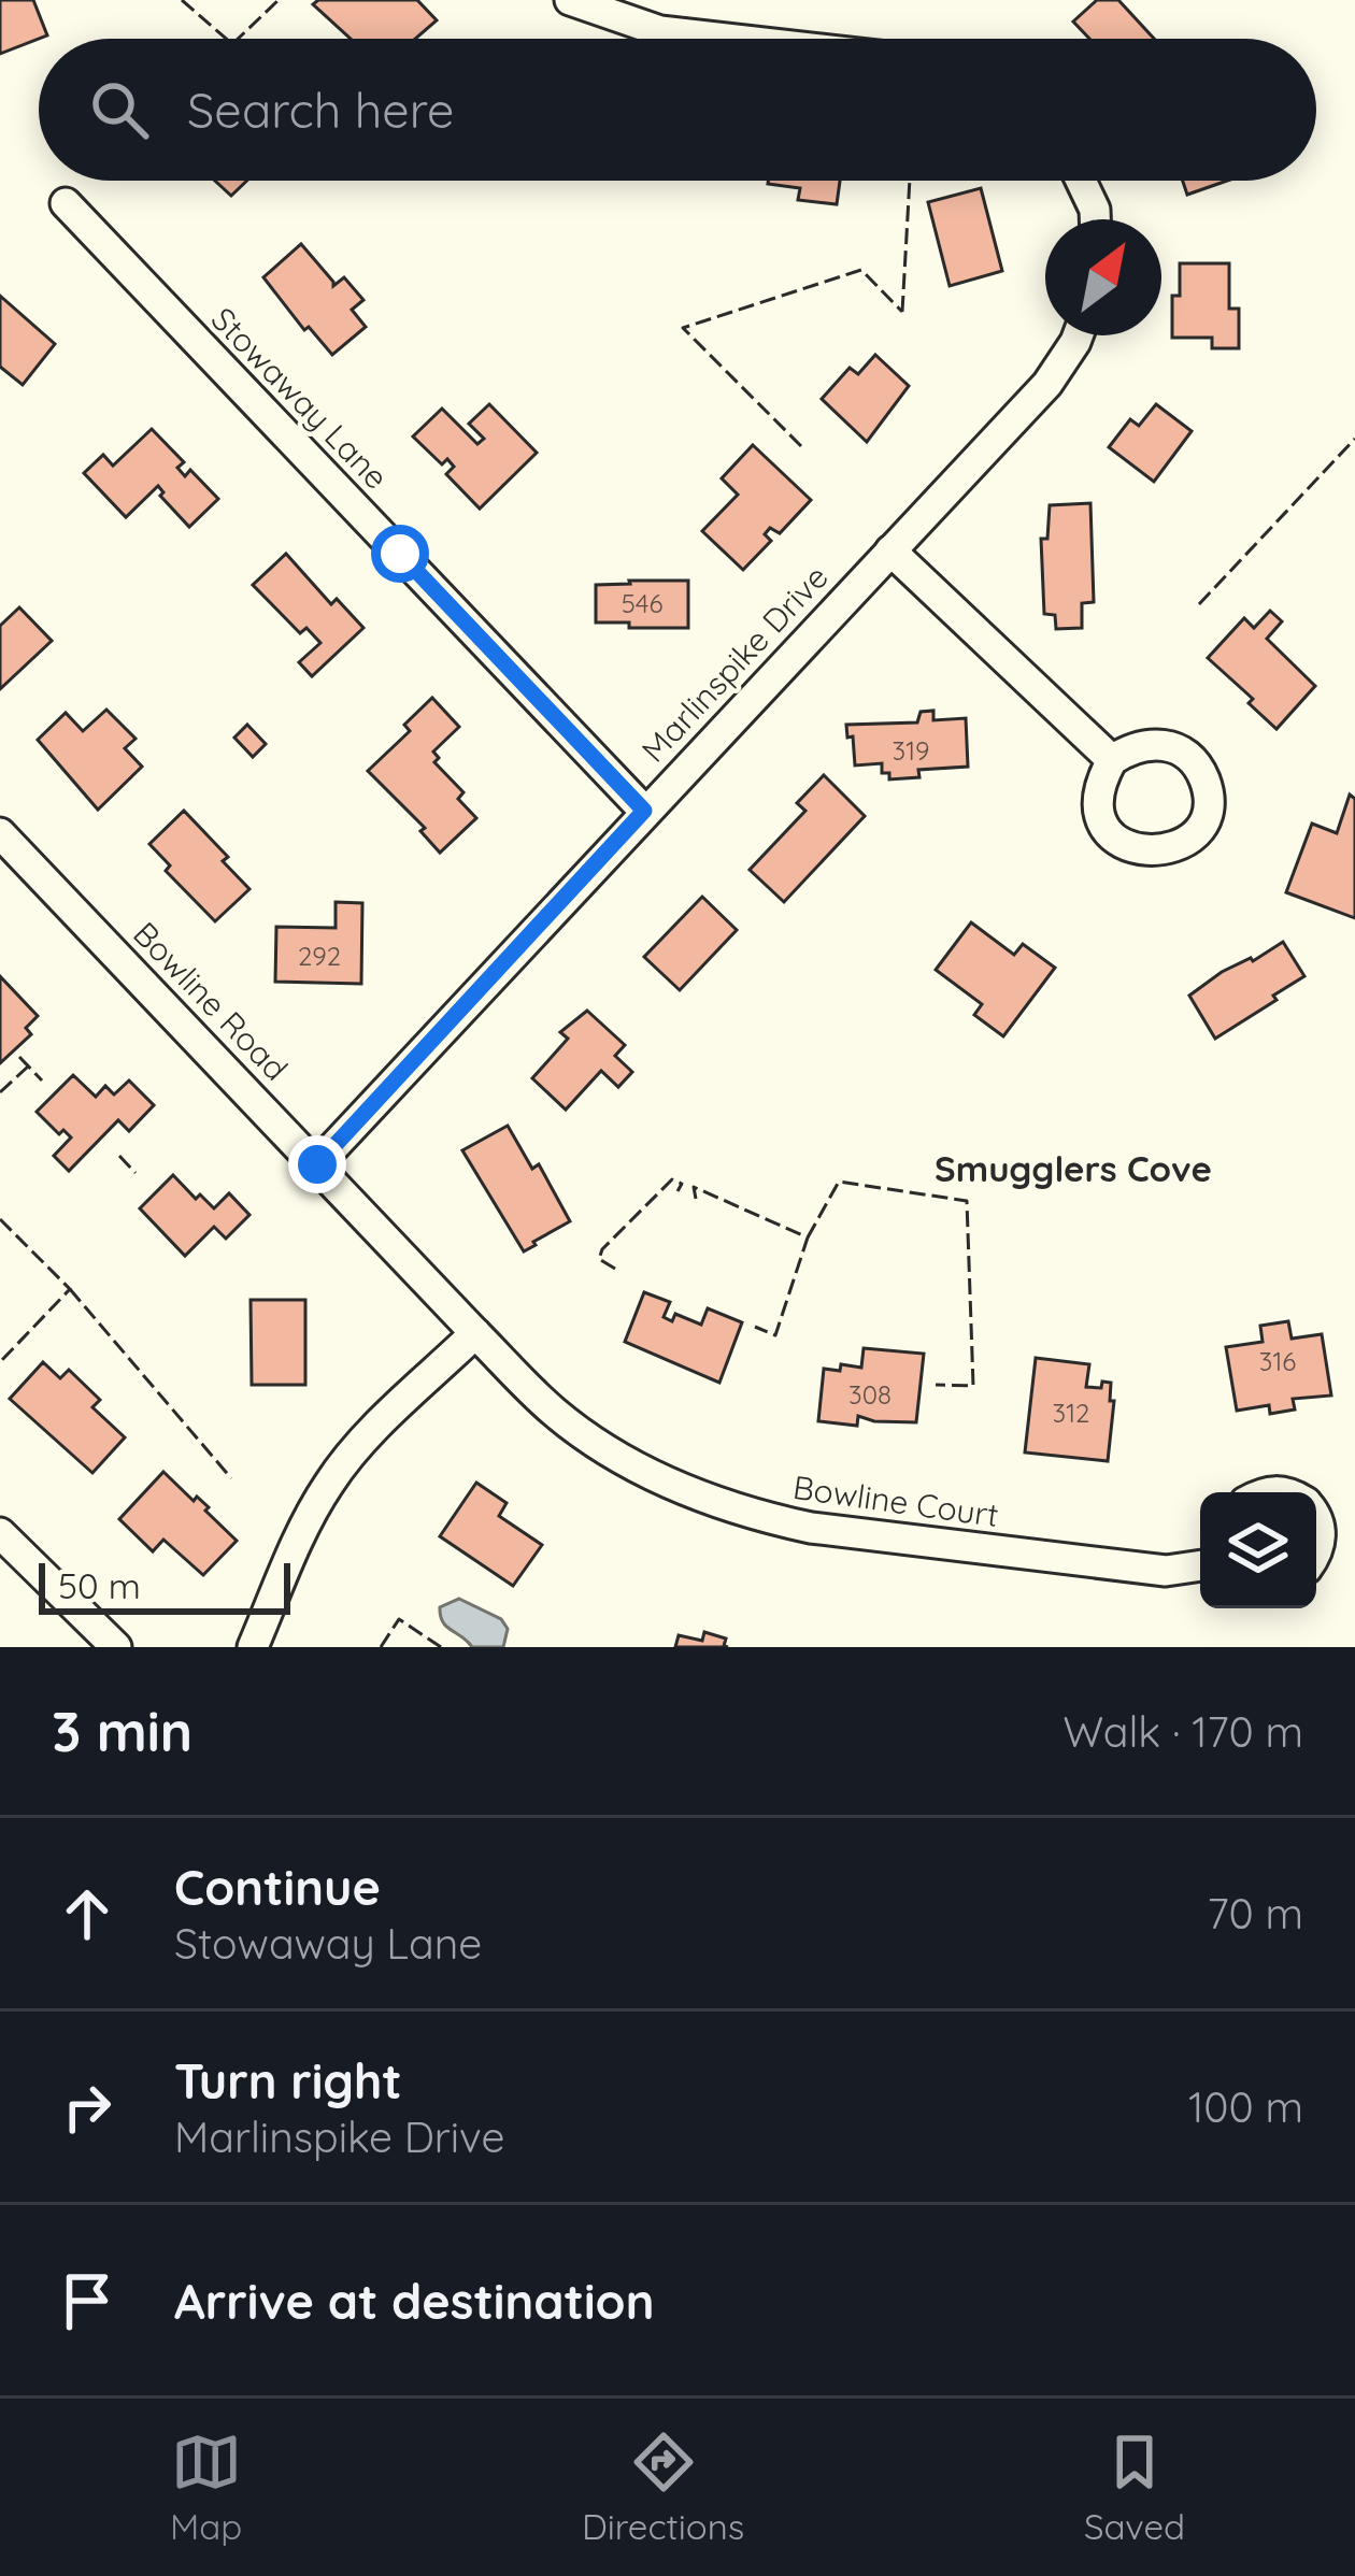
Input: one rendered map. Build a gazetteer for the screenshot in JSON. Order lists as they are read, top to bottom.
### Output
{
  "streets": {
    "street": [
      "Stowaway Lane",
      "Marlinspike Drive",
      "Bowline Road",
      "Bowline Court"
    ]
  },
  "crossings": [
    ["Stowaway Lane", "Marlinspike Drive"],
    ["Marlinspike Drive", "Bowline Road"],
    ["Bowline Road", "Bowline Court"]
  ],
  "districts": ["Smugglers Cove"],
  "house_numbers": [
    "546",
    "319",
    "292",
    "316",
    "308",
    "312"
  ],
  "scale_bar": "50 m",
  "north": "top right",
  "page": {
    "search": "Search here",
    "scale": "50 m",
    "heading": ["3 min", "Walk · 170 m"],
    "list": [
      ["Continue", "Stowaway Lane", "70 m"],
      ["Turn right", "Marlinspike Drive", "100 m"],
      "Arrive at destination"
    ],
    "nav": ["Map", "Directions", "Saved"]
  }
}
